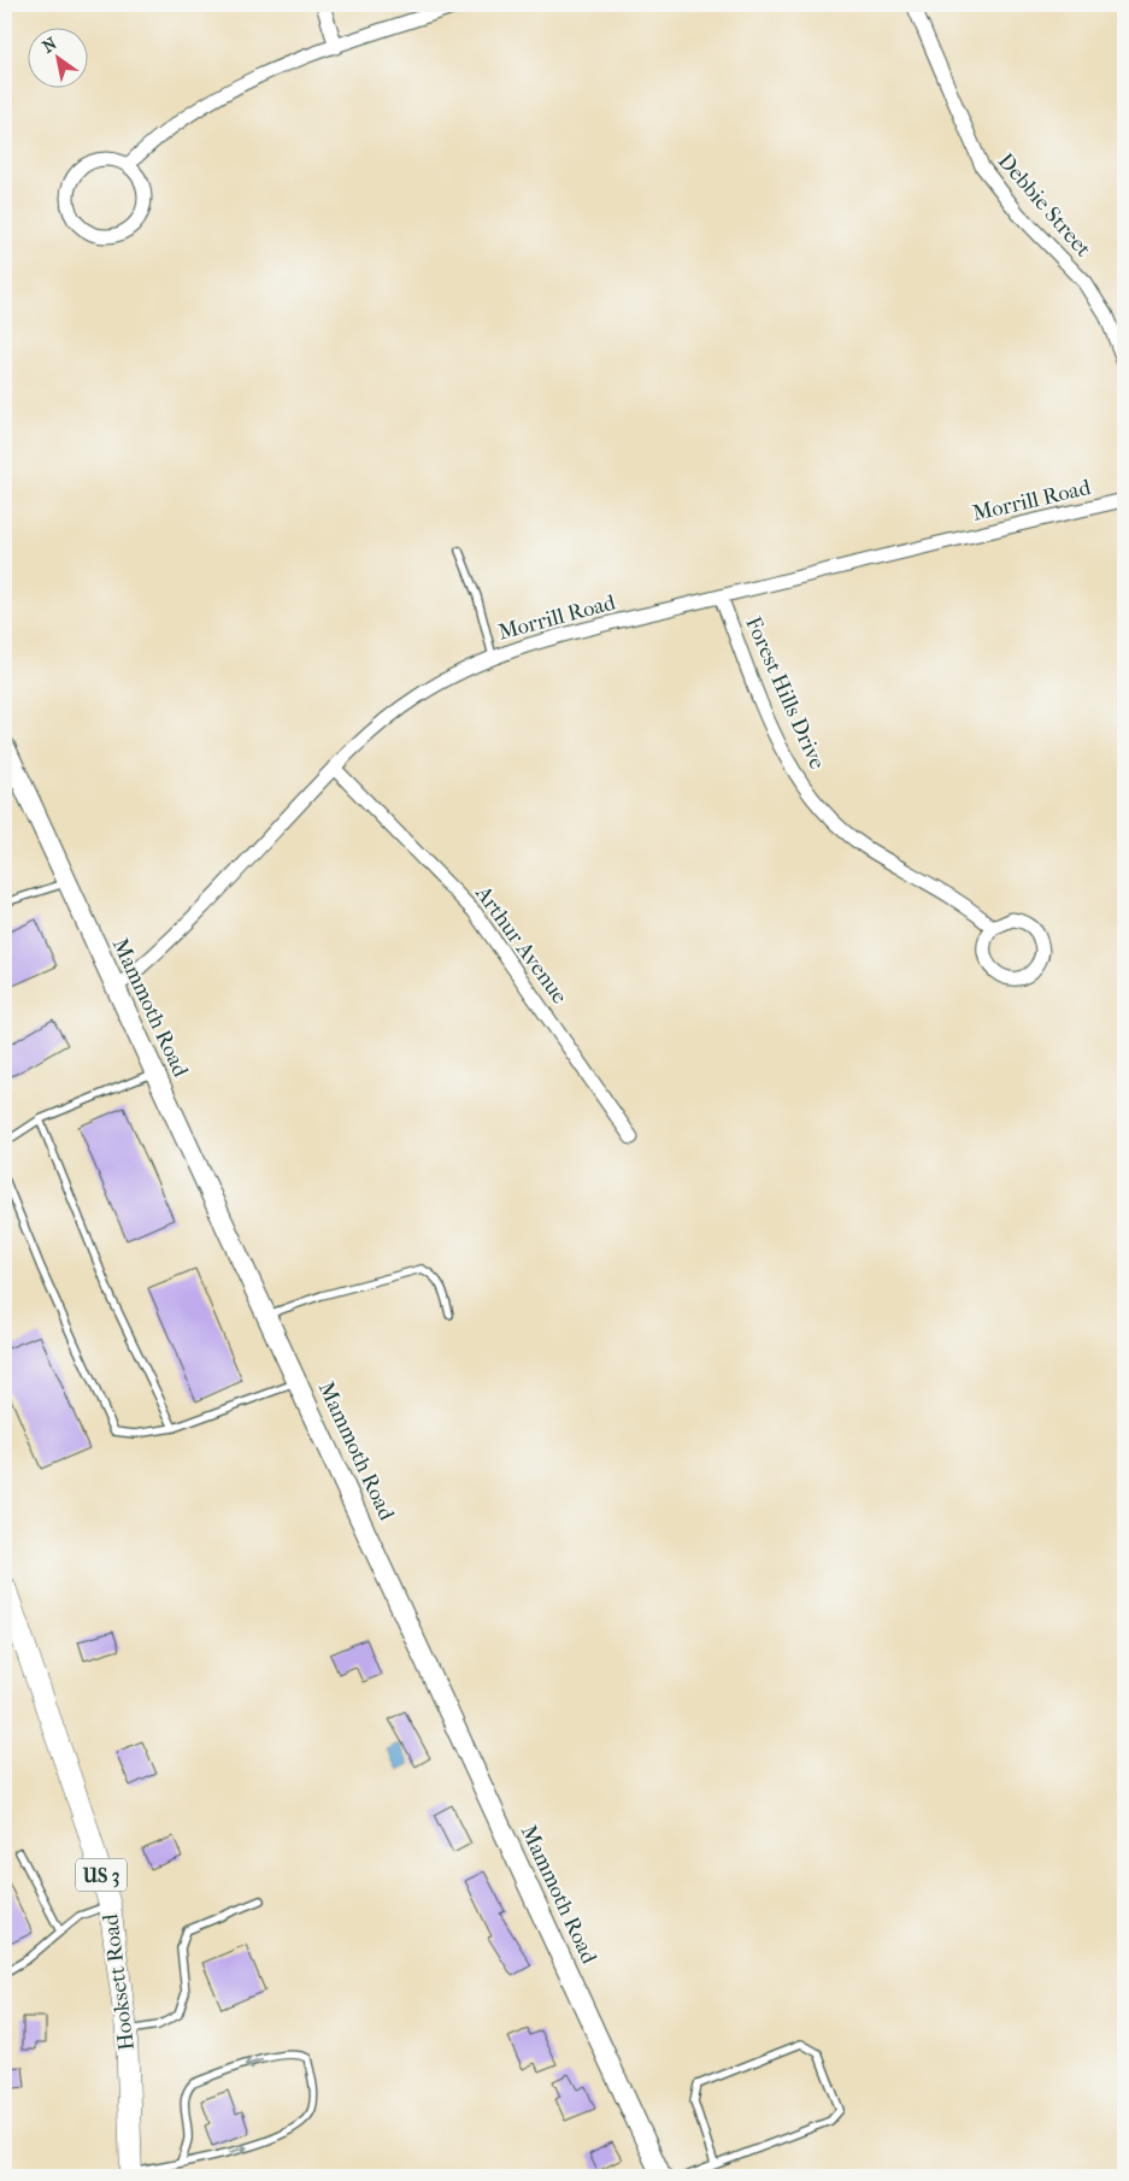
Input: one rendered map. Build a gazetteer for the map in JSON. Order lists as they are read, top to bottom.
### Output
{
  "streets": {
    "main road": ["Mammoth Road", "US 3", "Hooksett Road"],
    "street": [
      "Debbie Street",
      "Morrill Road",
      "Forest Hills Drive",
      "Arthur Avenue"
    ]
  },
  "crossings": [
    ["Morrill Road", "Forest Hills Drive"],
    ["Morrill Road", "Arthur Avenue"],
    ["Morrill Road", "Mammoth Road"]
  ],
  "north": "top left"
}
